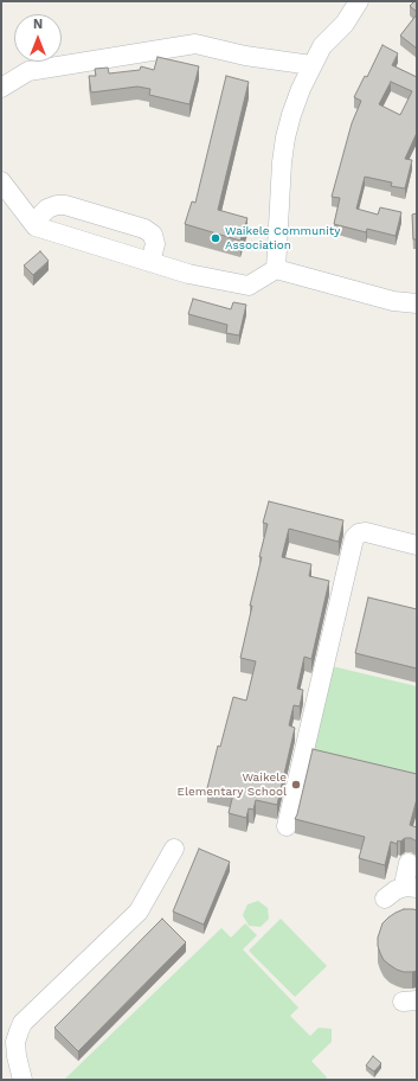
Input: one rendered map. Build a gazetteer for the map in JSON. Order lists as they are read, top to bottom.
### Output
{
  "places": ["Waikele Community Association", "Waikele Elementary School"],
  "north": "top"
}
